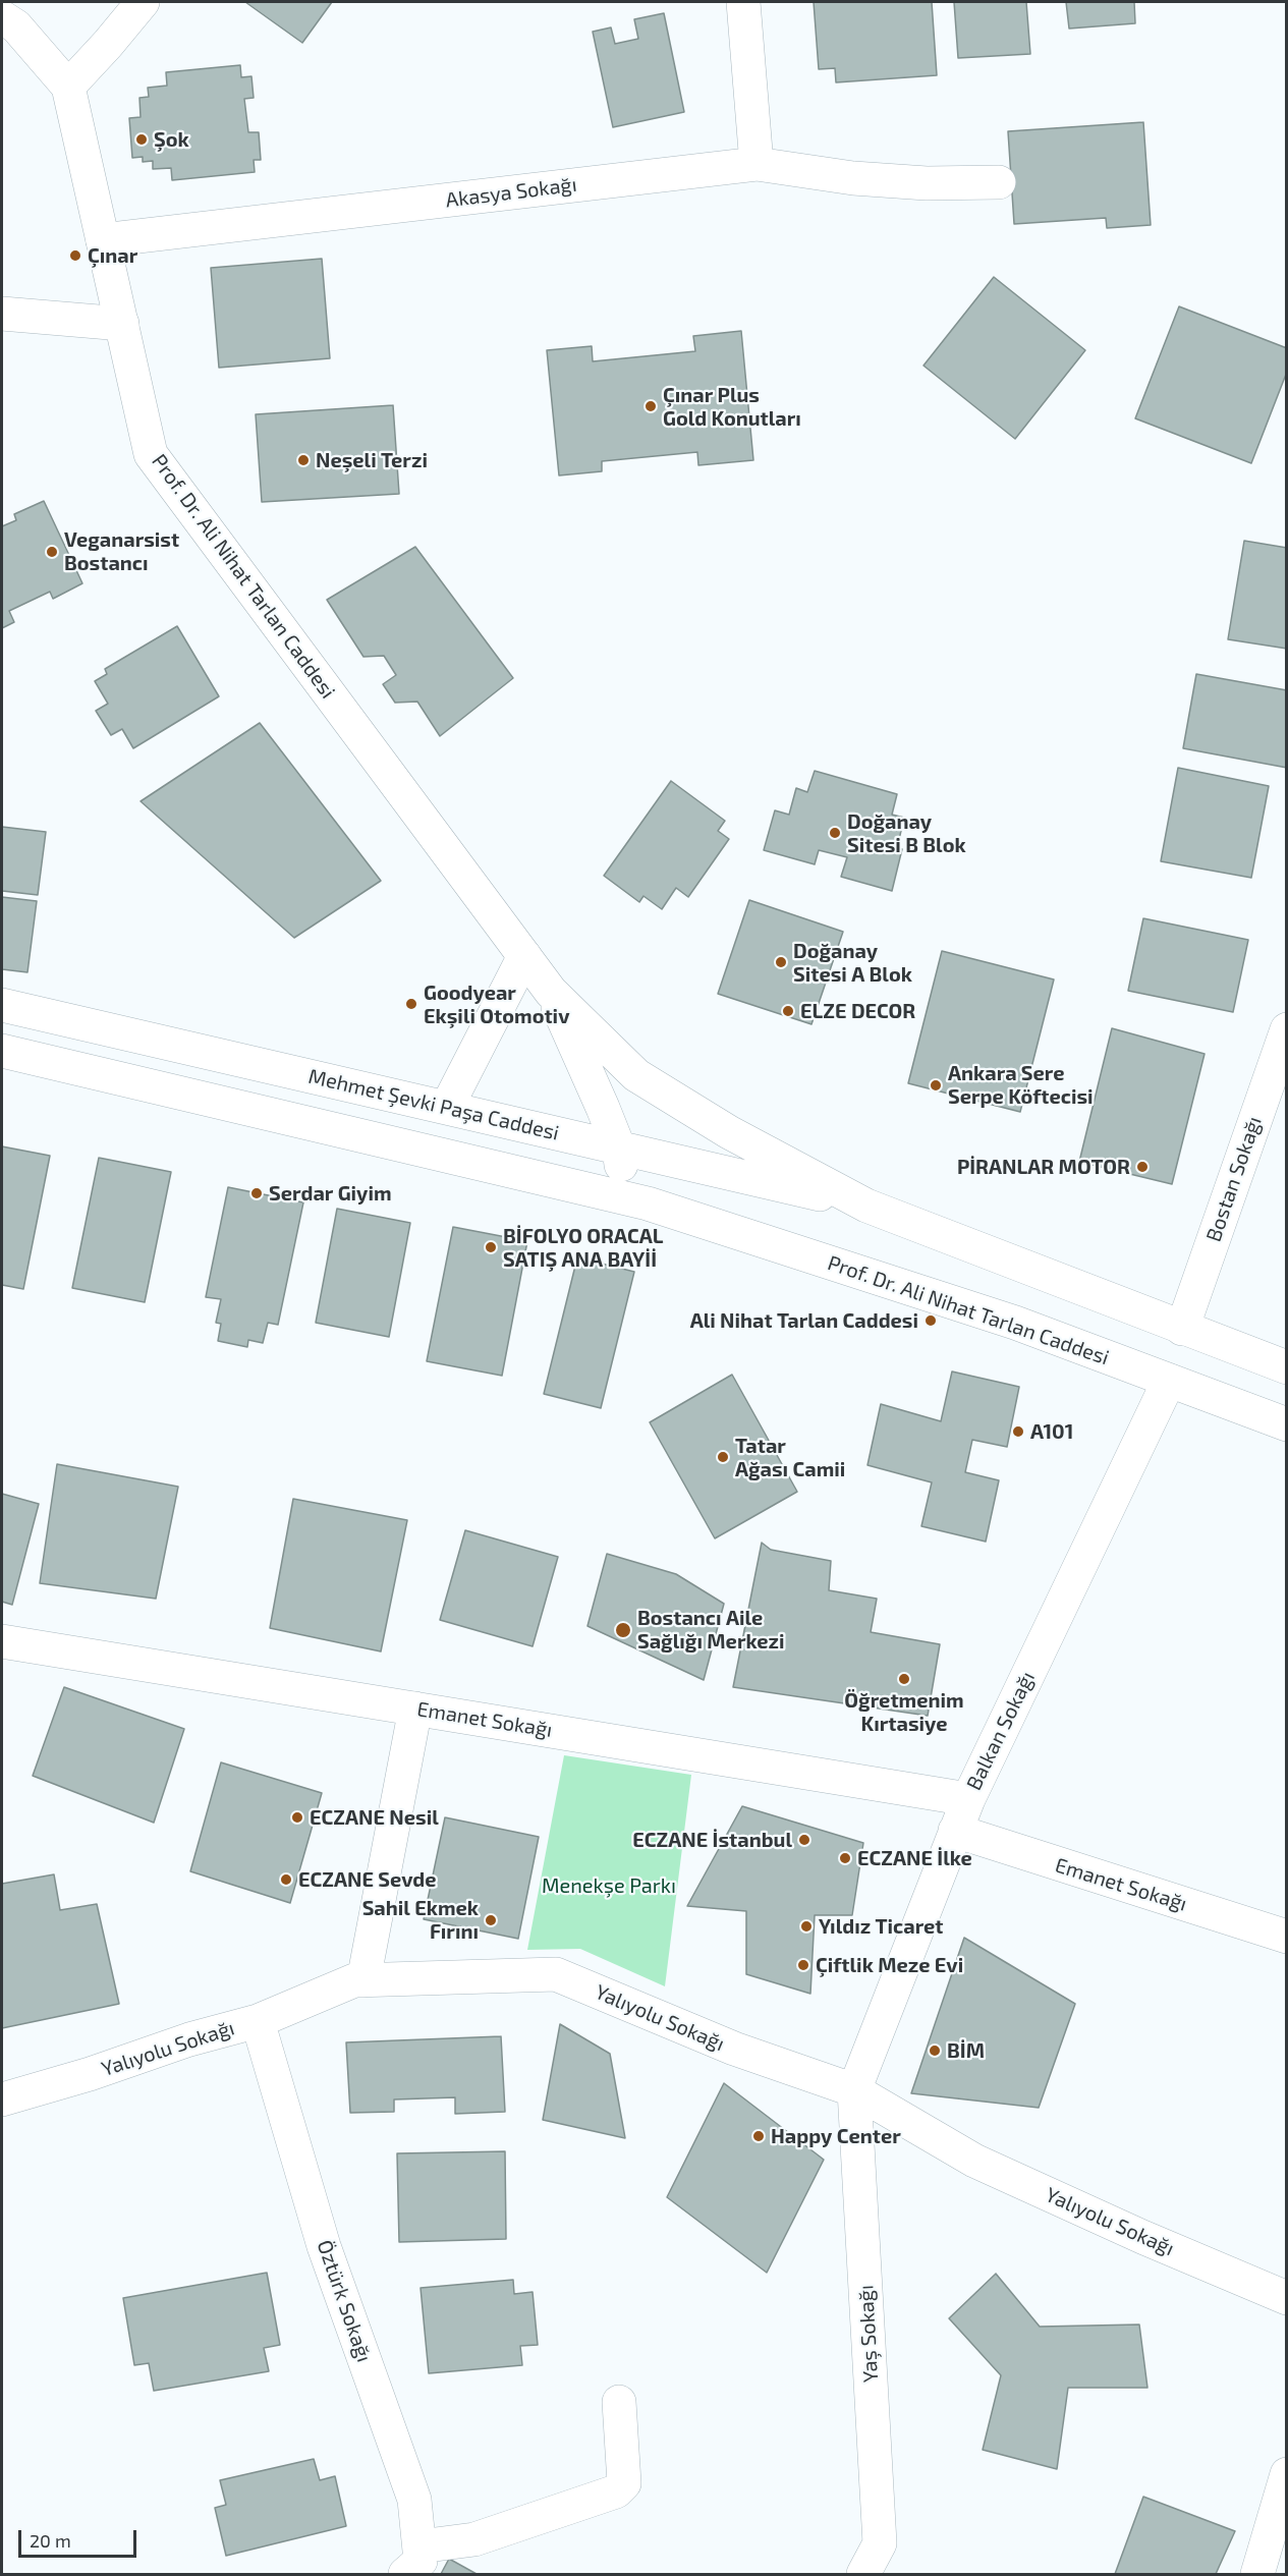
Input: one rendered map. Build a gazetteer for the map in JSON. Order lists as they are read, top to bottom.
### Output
{
  "streets": {
    "street": [
      "Akasya Sokağı",
      "Prof. Dr. Ali Nihat Tarlan Caddesi",
      "Mehmet Şevki Paşa Caddesi",
      "Bostan Sokağı",
      "Emanet Sokağı",
      "Balkan Sokağı",
      "Yalıyolu Sokağı",
      "Öztürk Sokağı",
      "Yaş Sokağı"
    ]
  },
  "crossings": [
    ["Akasya Sokağı", "Prof. Dr. Ali Nihat Tarlan Caddesi"],
    ["Prof. Dr. Ali Nihat Tarlan Caddesi", "Balkan Sokağı"],
    ["Emanet Sokağı", "Balkan Sokağı"],
    ["Balkan Sokağı", "Yalıyolu Sokağı"],
    ["Balkan Sokağı", "Yaş Sokağı"],
    ["Yalıyolu Sokağı", "Öztürk Sokağı"],
    ["Yalıyolu Sokağı", "Yaş Sokağı"]
  ],
  "parks": ["Menekşe Parkı"],
  "places": [
    "Şok",
    "Çınar",
    "Çınar Plus Gold Konutları",
    "Neşeli Terzi",
    "Veganarsist Bostancı",
    "Doğanay Sitesi B Blok",
    "Doğanay Sitesi A Blok",
    "Goodyear Ekşili Otomotiv",
    "ELZE DECOR",
    "Ankara Sere Serpe Köftecisi",
    "PİRANLAR MOTOR",
    "Serdar Giyim",
    "BİFOLYO ORACAL SATIŞ ANA BAYİİ",
    "Ali Nihat Tarlan Caddesi",
    "A101",
    "Tatar Ağası Camii",
    "Bostancı Aile Sağlığı Merkezi",
    "Öğretmenim Kırtasiye",
    "ECZANE Nesil",
    "ECZANE İstanbul",
    "ECZANE İlke",
    "ECZANE Sevde",
    "Sahil Ekmek Fırını",
    "Yıldız Ticaret",
    "Çiftlik Meze Evi",
    "BİM",
    "Happy Center"
  ],
  "scale_bar": "20 m"
}
